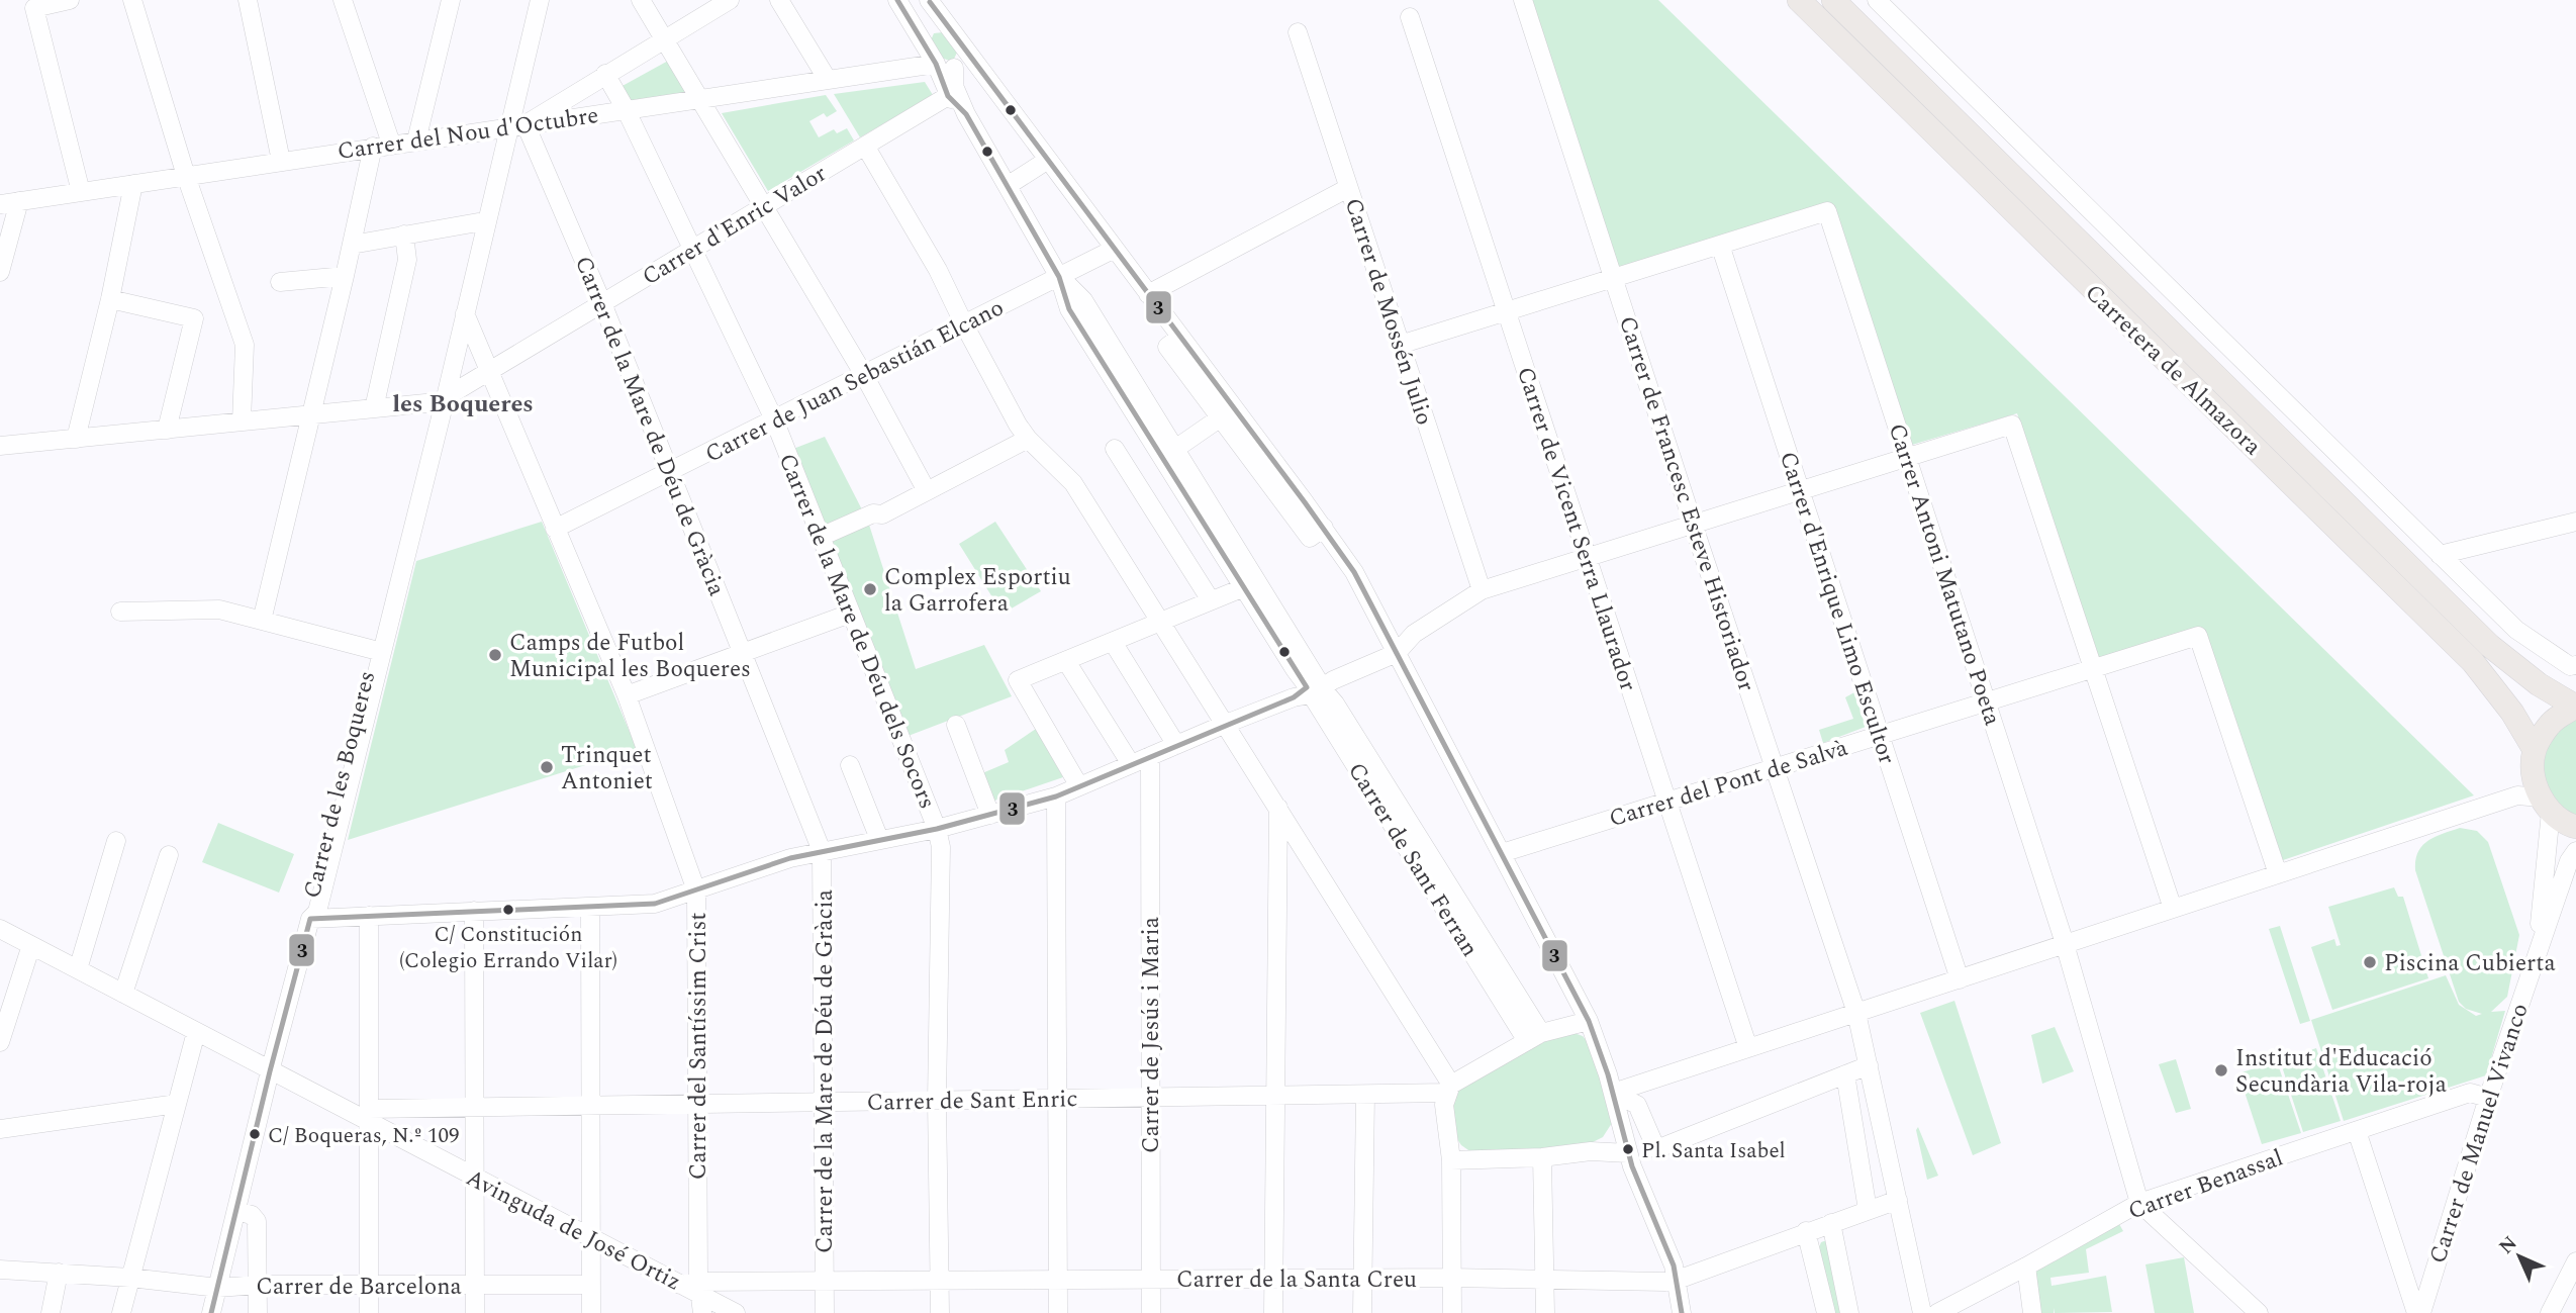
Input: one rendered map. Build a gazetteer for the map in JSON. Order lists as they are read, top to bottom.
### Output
{
  "streets": {
    "main road": ["Carretera de Almazora"],
    "street": [
      "Carrer del Nou d'Octubre",
      "Carrer d'Enric Valor",
      "Carrer de Mossén Julio",
      "Carrer de Juan Sebastián Elcano",
      "Carrer de la Mare de Déu de Gràcia",
      "Carrer de Francesc Esteve Historiador",
      "Carrer de Vicent Serra Llaurador",
      "Carrer Antoni Matutano Poeta",
      "Carrer d'Enrique Limo Escultor",
      "Carrer de la Mare de Déu dels Socors",
      "Carrer del Pont de Salvà",
      "Carrer de les Boqueres",
      "Carrer de Sant Ferran",
      "Carrer de Jesús i Maria",
      "Carrer del Santíssim Crist",
      "Carrer de Sant Enric",
      "Carrer de Manuel Vivanco",
      "Carrer Benassal",
      "Avinguda de José Ortiz",
      "Carrer de la Santa Creu",
      "Carrer de Barcelona"
    ]
  },
  "crossings": [
    ["Carrer del Nou d'Octubre", "Carrer de la Mare de Déu de Gràcia"],
    ["Carrer del Nou d'Octubre", "Carrer de la Mare de Déu dels Socors"],
    ["Carrer del Nou d'Octubre", "Carrer de les Boqueres"],
    ["Carrer del Nou d'Octubre", "Carrer de Sant Ferran"],
    ["Carrer d'Enric Valor", "Carrer de la Mare de Déu de Gràcia"],
    ["Carrer d'Enric Valor", "Carrer de la Mare de Déu dels Socors"],
    ["Carrer d'Enric Valor", "Carrer de les Boqueres"],
    ["Carrer d'Enric Valor", "Carrer de Sant Ferran"],
    ["Carrer d'Enric Valor", "Carrer del Santíssim Crist"],
    ["Carrer de Juan Sebastián Elcano", "Carrer de la Mare de Déu de Gràcia"],
    ["Carrer de Juan Sebastián Elcano", "Carrer de la Mare de Déu dels Socors"],
    ["Carrer de Juan Sebastián Elcano", "Carrer de Sant Ferran"],
    ["Carrer de Juan Sebastián Elcano", "Carrer del Santíssim Crist"],
    ["Carrer de la Mare de Déu de Gràcia", "Carrer de les Boqueres"],
    ["Carrer de la Mare de Déu de Gràcia", "Carrer de Sant Enric"],
    ["Carrer de la Mare de Déu de Gràcia", "Carrer de la Santa Creu"],
    ["Carrer de Francesc Esteve Historiador", "Carrer del Pont de Salvà"],
    ["Carrer de Francesc Esteve Historiador", "Carrer de la Santa Creu"],
    ["Carrer de Vicent Serra Llaurador", "Carrer del Pont de Salvà"],
    ["Carrer Antoni Matutano Poeta", "Carrer d'Enrique Limo Escultor"],
    ["Carrer Antoni Matutano Poeta", "Carrer del Pont de Salvà"],
    ["Carrer Antoni Matutano Poeta", "Carrer Benassal"],
    ["Carrer d'Enrique Limo Escultor", "Carrer del Pont de Salvà"],
    ["Carrer de la Mare de Déu dels Socors", "Carrer de Sant Enric"],
    ["Carrer de la Mare de Déu dels Socors", "Carrer de la Santa Creu"],
    ["Carrer de les Boqueres", "Carrer del Santíssim Crist"],
    ["Carrer de les Boqueres", "Avinguda de José Ortiz"],
    ["Carrer de les Boqueres", "Carrer de Barcelona"],
    ["Carrer de Jesús i Maria", "Carrer de Sant Enric"],
    ["Carrer de Jesús i Maria", "Carrer de la Santa Creu"],
    ["Carrer del Santíssim Crist", "Carrer de Sant Enric"],
    ["Carrer del Santíssim Crist", "Avinguda de José Ortiz"],
    ["Carrer del Santíssim Crist", "Carrer de la Santa Creu"],
    ["Carrer de Sant Enric", "Avinguda de José Ortiz"],
    ["Carrer de Manuel Vivanco", "Carrer Benassal"],
    ["Avinguda de José Ortiz", "Carrer de la Santa Creu"]
  ],
  "districts": ["les Boqueres"],
  "places": [
    "Complex Esportiu la Garrofera",
    "Camps de Futbol Municipal les Boqueres",
    "Trinquet Antoniet",
    "C/ Constitución (Colegio Errando Vilar)",
    "Piscina Cubierta",
    "Institut d'Educació Secundària Vila-roja",
    "C/ Boqueras, N.º 109",
    "Pl. Santa Isabel"
  ],
  "lines": ["transit line 3"],
  "north": "top left"
}
